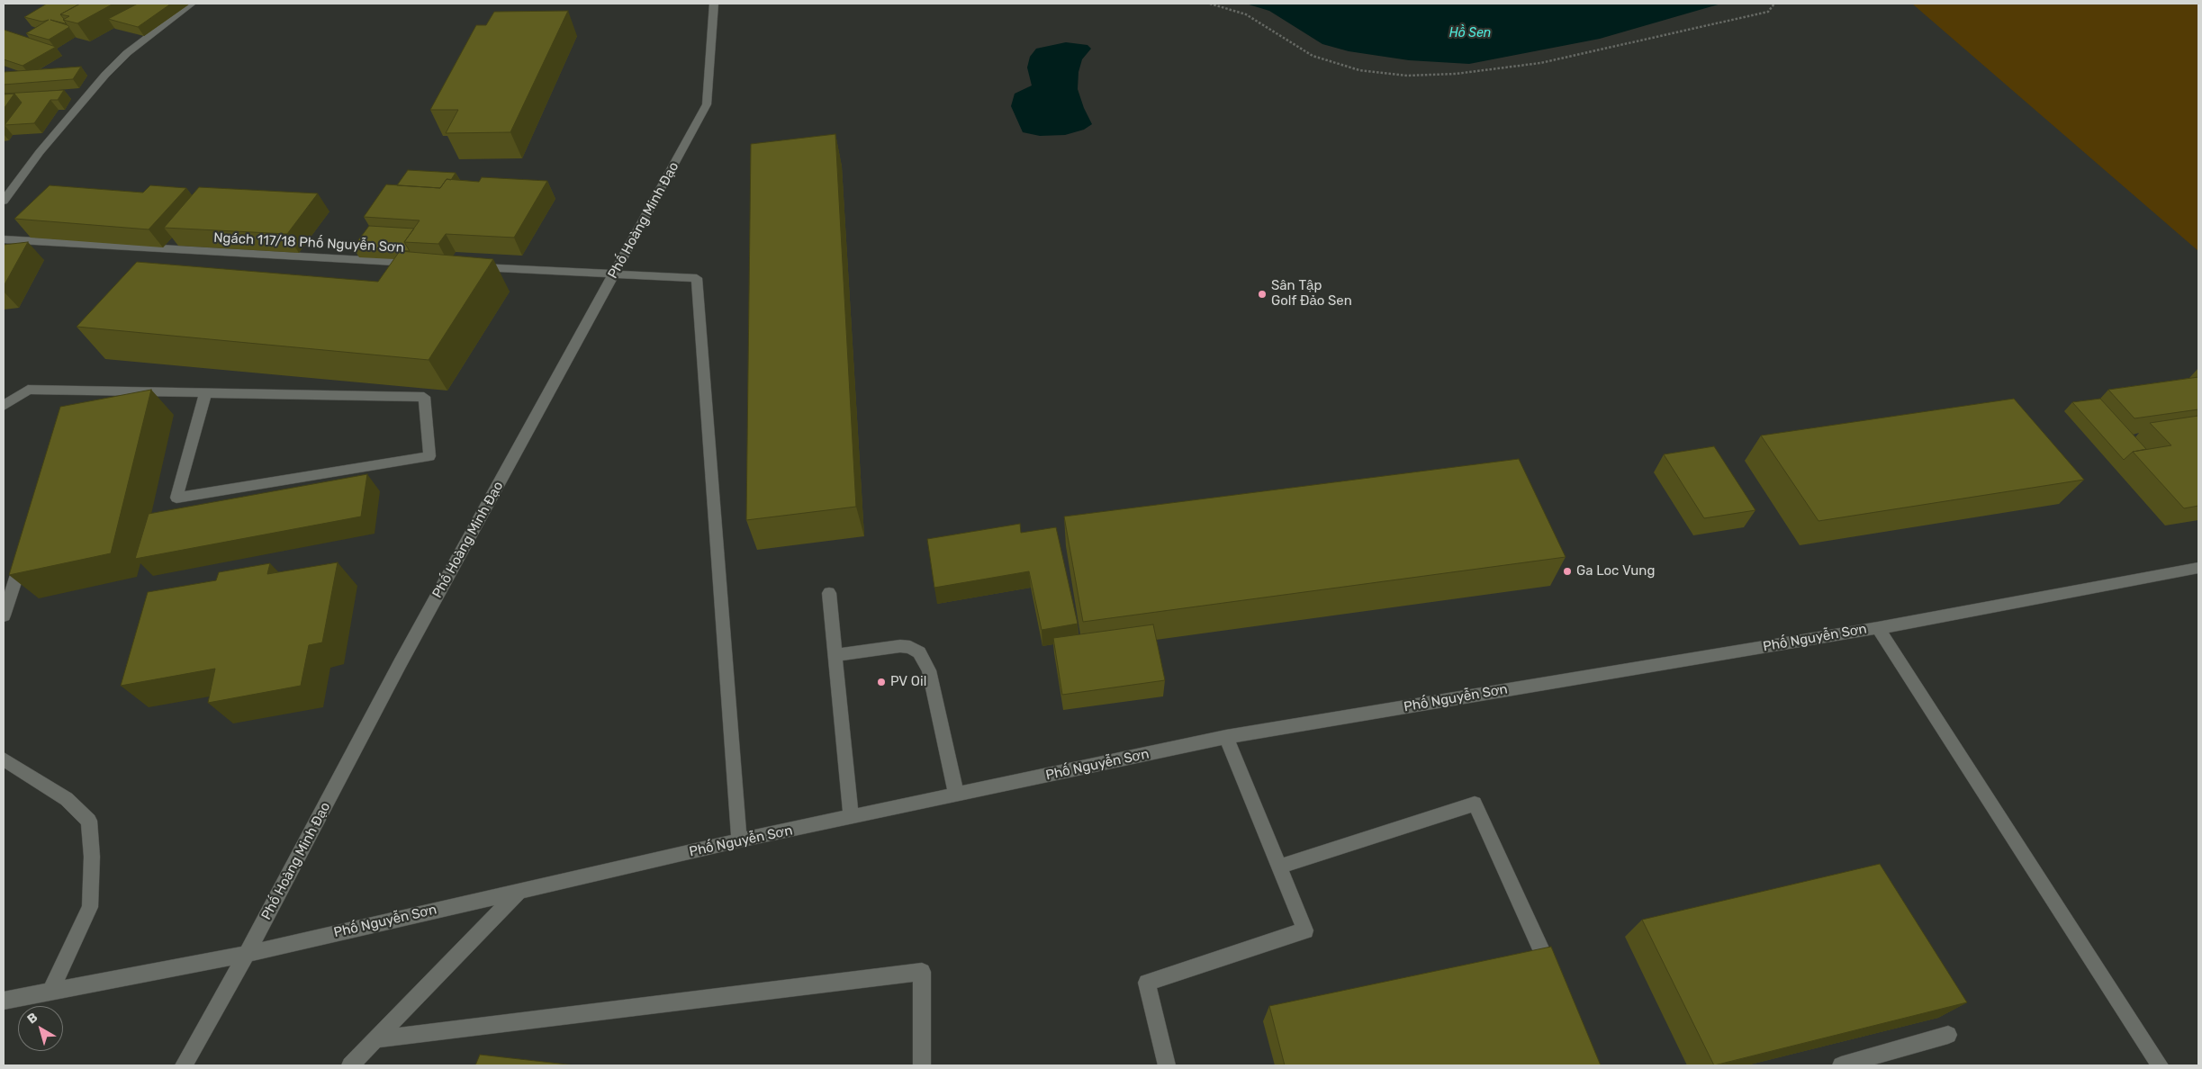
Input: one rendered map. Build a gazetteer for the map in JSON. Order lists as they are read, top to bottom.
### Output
{
  "streets": {
    "street": ["Phố Hoàng Minh Đạo", "Ngách 117/18 Phố Nguyễn Sơn", "Phố Nguyễn Sơn"]
  },
  "crossings": [
    ["Phố Hoàng Minh Đạo", "Phố Nguyễn Sơn"]
  ],
  "water": ["Hồ Sen"],
  "places": ["Sân Tập Golf Đảo Sen", "Ga Loc Vung", "PV Oil"],
  "north": "top left"
}
